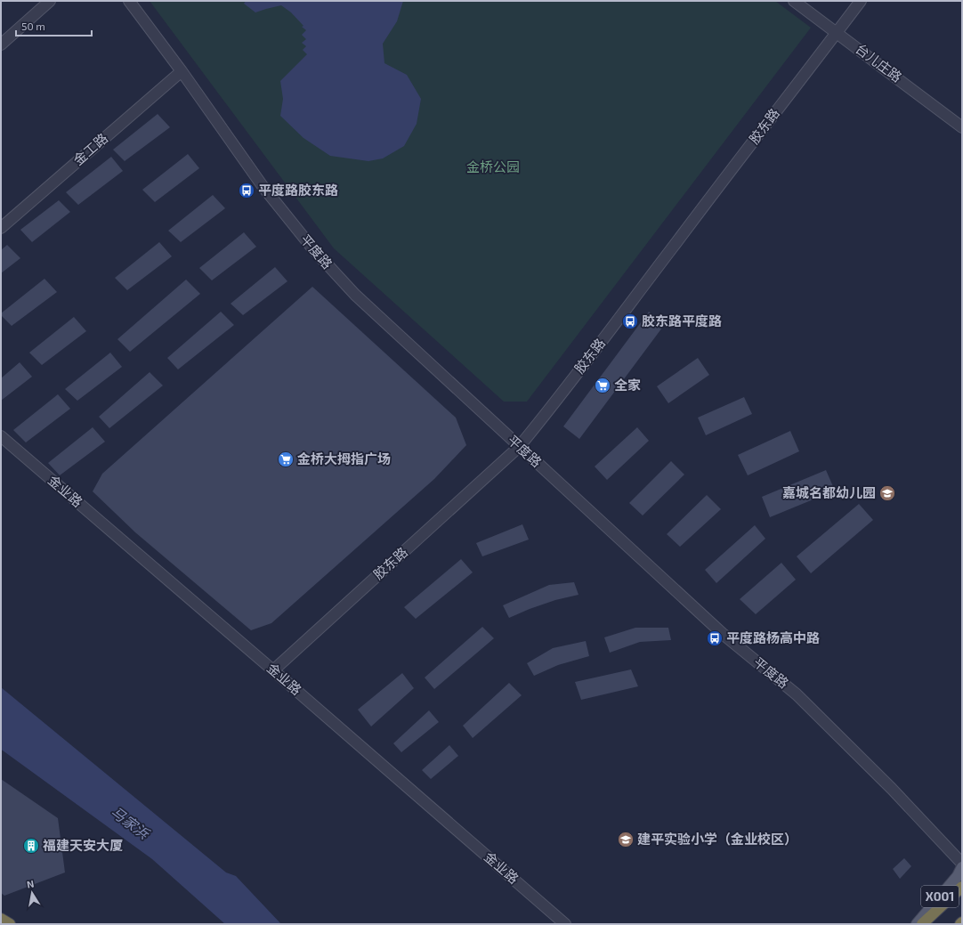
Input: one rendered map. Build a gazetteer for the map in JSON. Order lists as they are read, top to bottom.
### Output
{
  "streets": {
    "highway": ["X001"],
    "street": [
      "台儿庄路",
      "胶东路",
      "金工路",
      "平度路",
      "金业路"
    ]
  },
  "crossings": [
    ["台儿庄路", "胶东路"],
    ["胶东路", "平度路"],
    ["胶东路", "金业路"],
    ["金工路", "平度路"]
  ],
  "water": ["马家浜"],
  "parks": ["金桥公园"],
  "places": {
    "bus stop": ["平度路胶东路", "胶东路平度路", "平度路杨高中路"],
    "supermarket": ["全家", "金桥大拇指广场"],
    "school or university": ["嘉城名都幼儿园", "建平实验小学（金业校区）"],
    "building": ["福建天安大厦"]
  },
  "scale_bar": "50 m",
  "north": "top"
}
